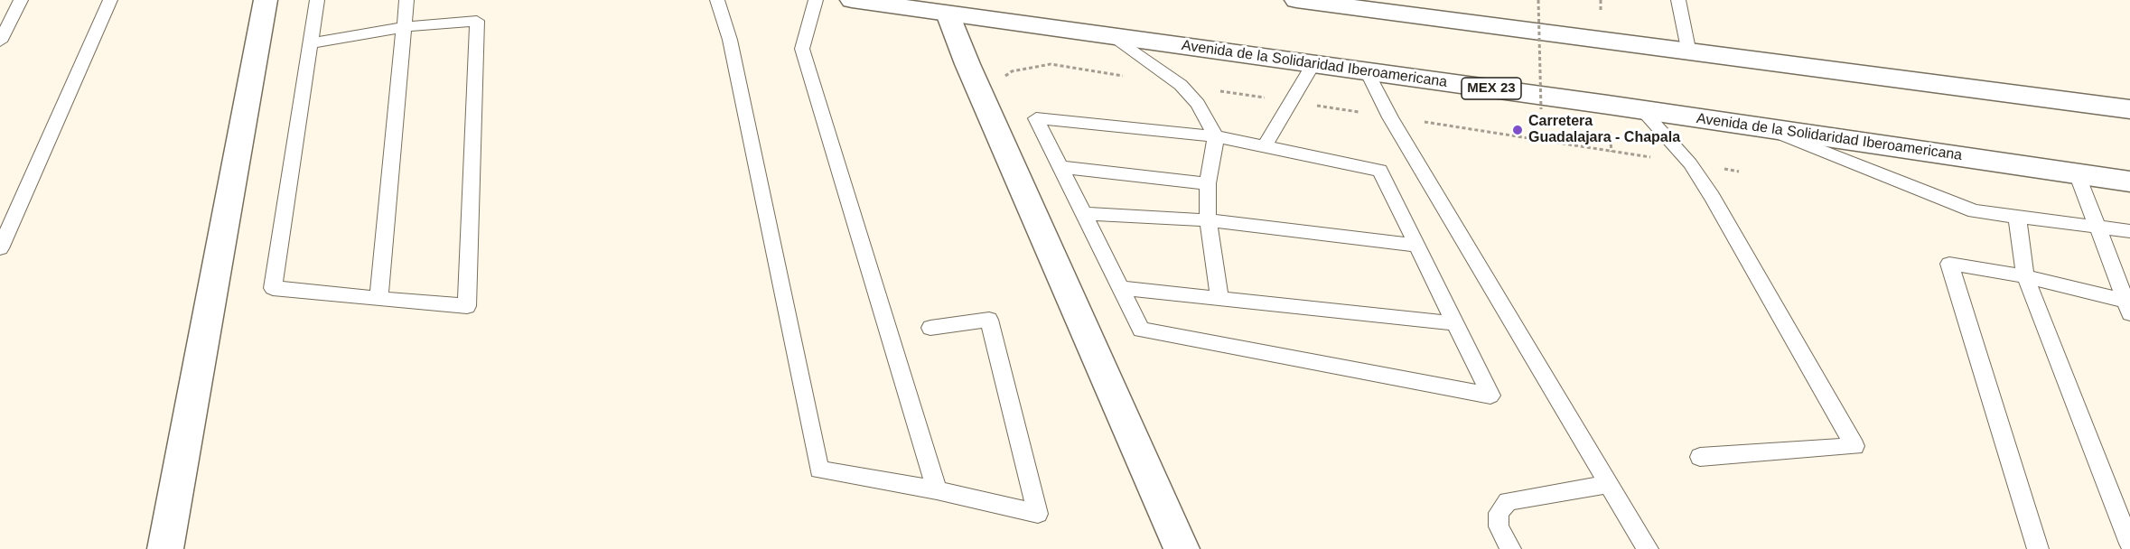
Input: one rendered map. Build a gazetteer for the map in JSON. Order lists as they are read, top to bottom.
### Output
{
  "streets": {
    "main road": ["Avenida de la Solidaridad Iberoamericana", "MEX 23"]
  },
  "places": ["Carretera Guadalajara - Chapala"]
}
